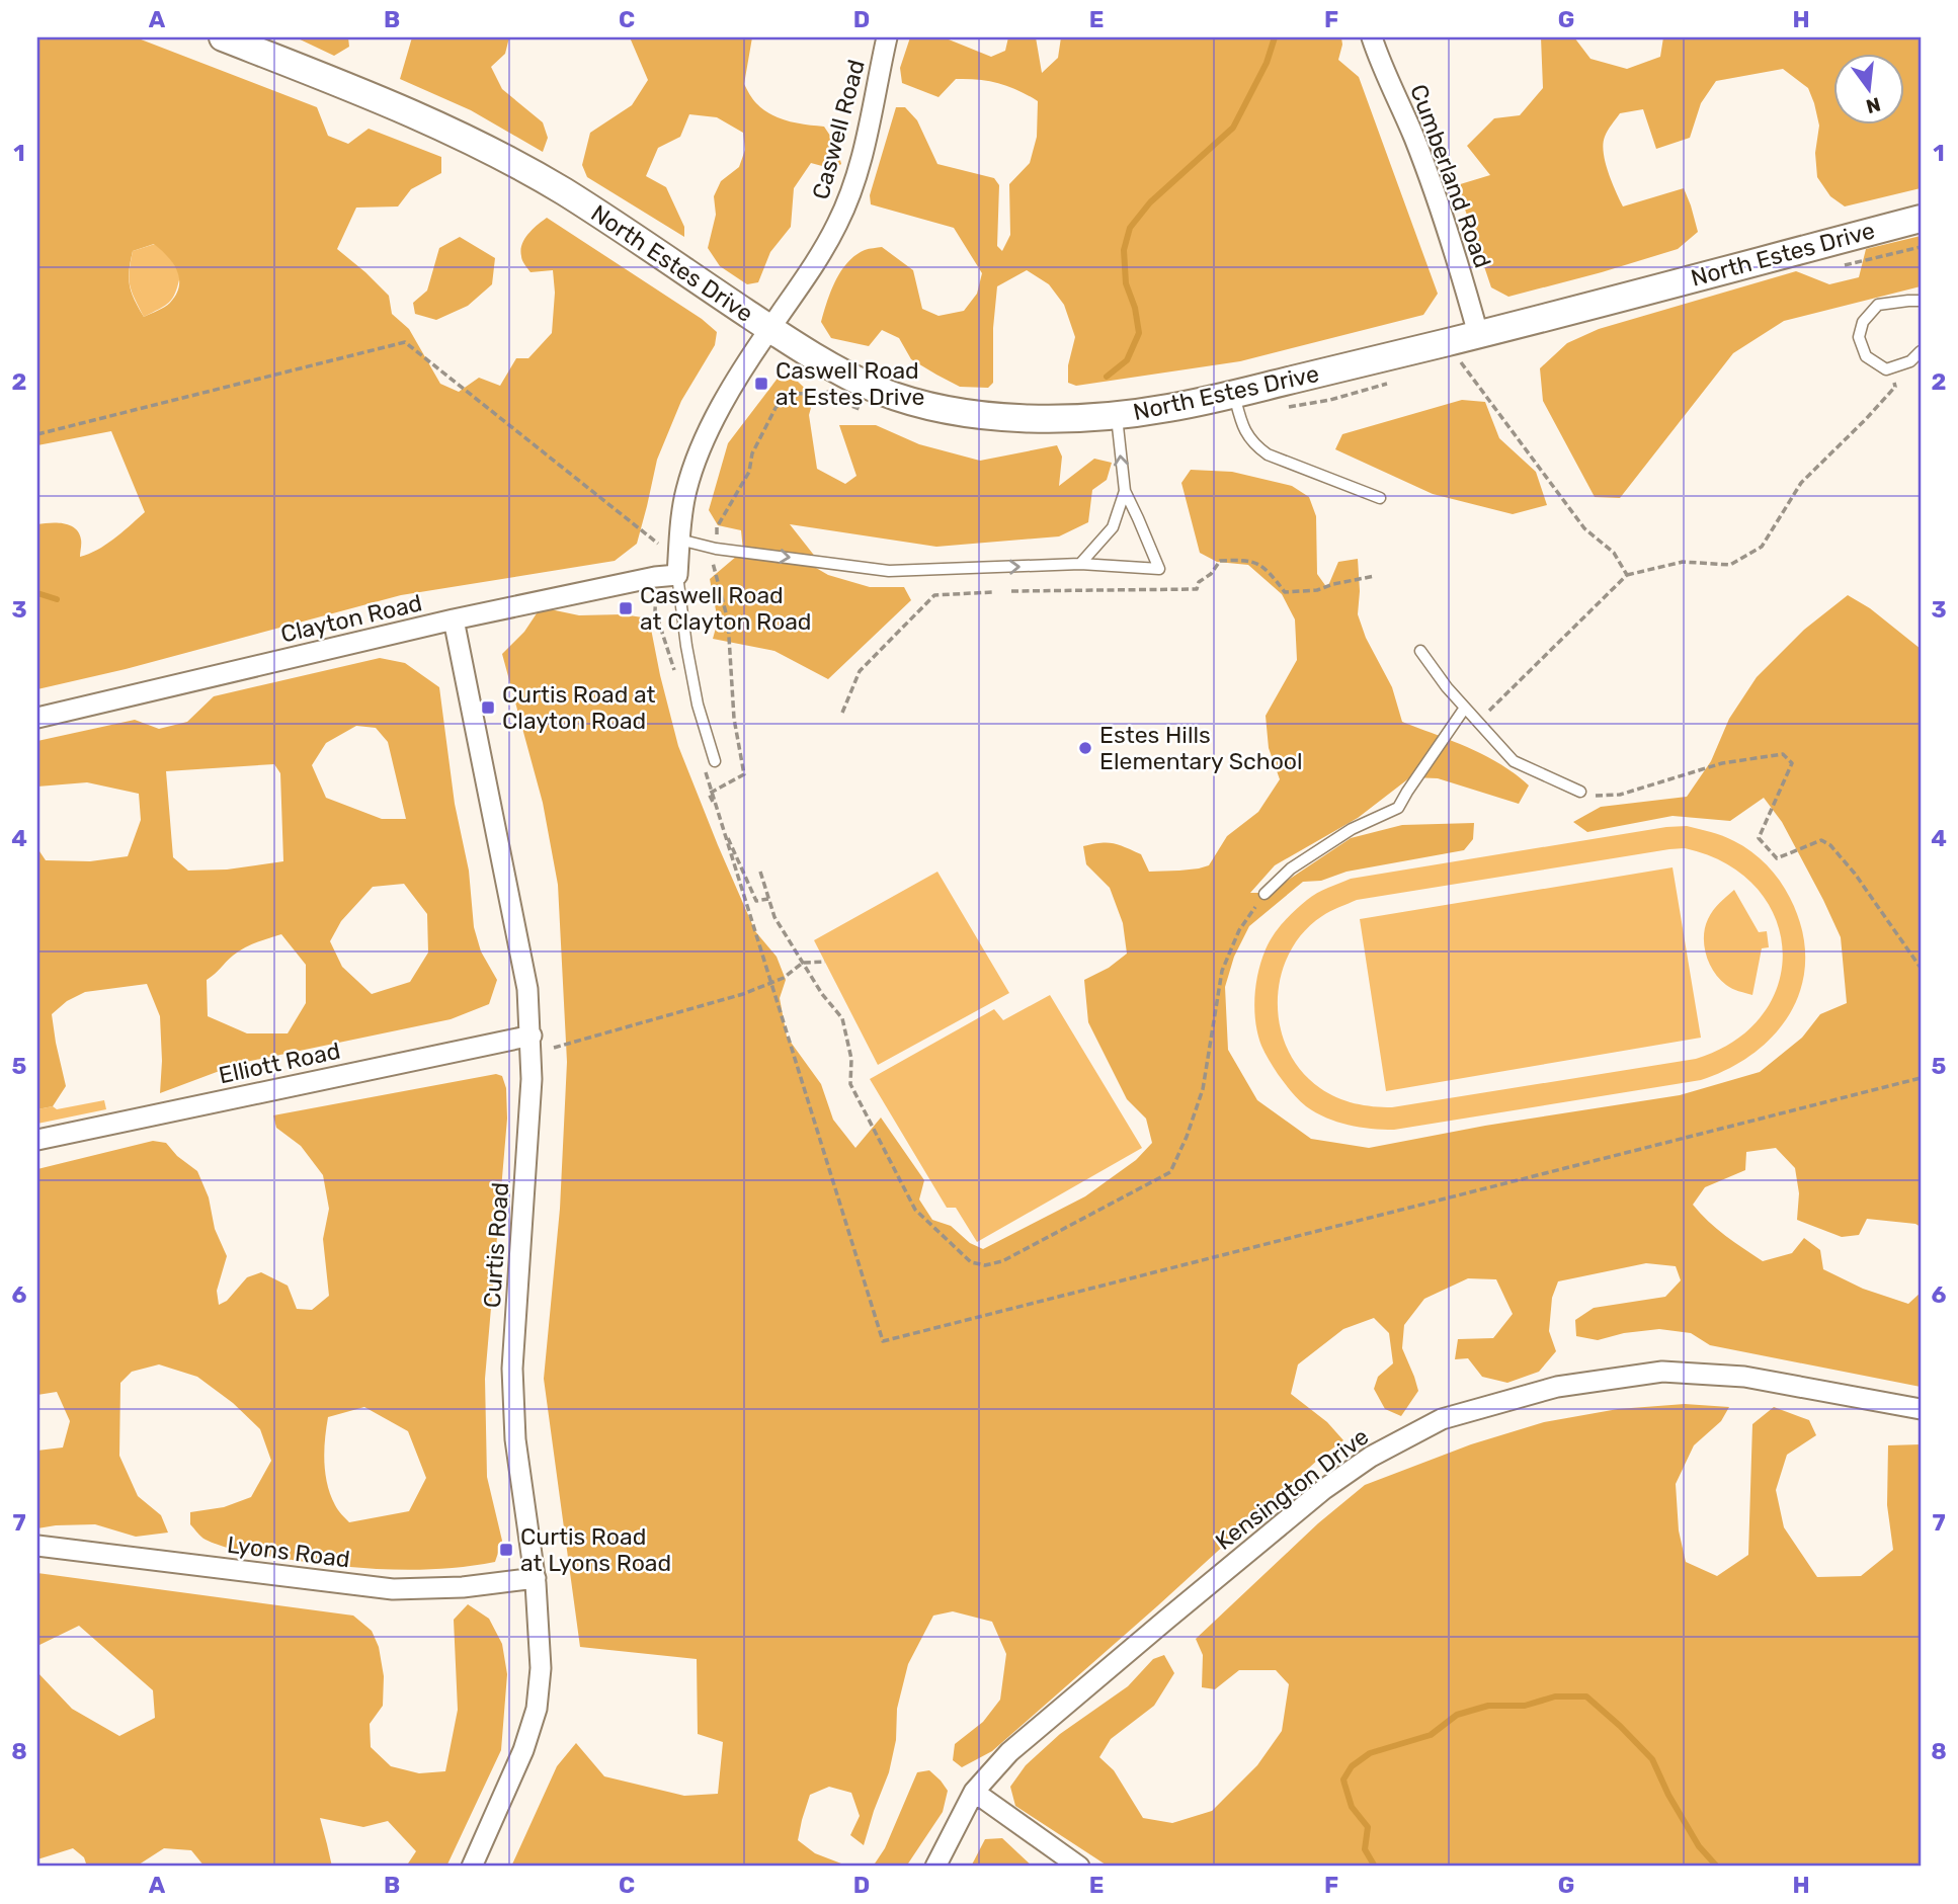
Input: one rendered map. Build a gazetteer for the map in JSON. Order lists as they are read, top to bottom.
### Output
{
  "streets": {
    "main road": ["North Estes Drive"],
    "street": [
      "Caswell Road",
      "Cumberland Road",
      "Clayton Road",
      "Elliott Road",
      "Curtis Road",
      "Kensington Drive",
      "Lyons Road"
    ]
  },
  "crossings": [
    ["Caswell Road", "North Estes Drive"],
    ["Caswell Road", "Clayton Road"],
    ["Cumberland Road", "North Estes Drive"],
    ["Clayton Road", "Curtis Road"],
    ["Elliott Road", "Curtis Road"],
    ["Curtis Road", "Lyons Road"]
  ],
  "places": {
    "transit": [
      "Caswell Road at Estes Drive",
      "Caswell Road at Clayton Road",
      "Curtis Road at Clayton Road",
      "Curtis Road at Lyons Road"
    ],
    "other": ["Estes Hills Elementary School"]
  },
  "north": "bottom",
  "grid": {
    "columns": [
      "A",
      "B",
      "C",
      "D",
      "E",
      "F",
      "G",
      "H"
    ],
    "rows": [
      "1",
      "2",
      "3",
      "4",
      "5",
      "6",
      "7",
      "8"
    ]
  }
}
